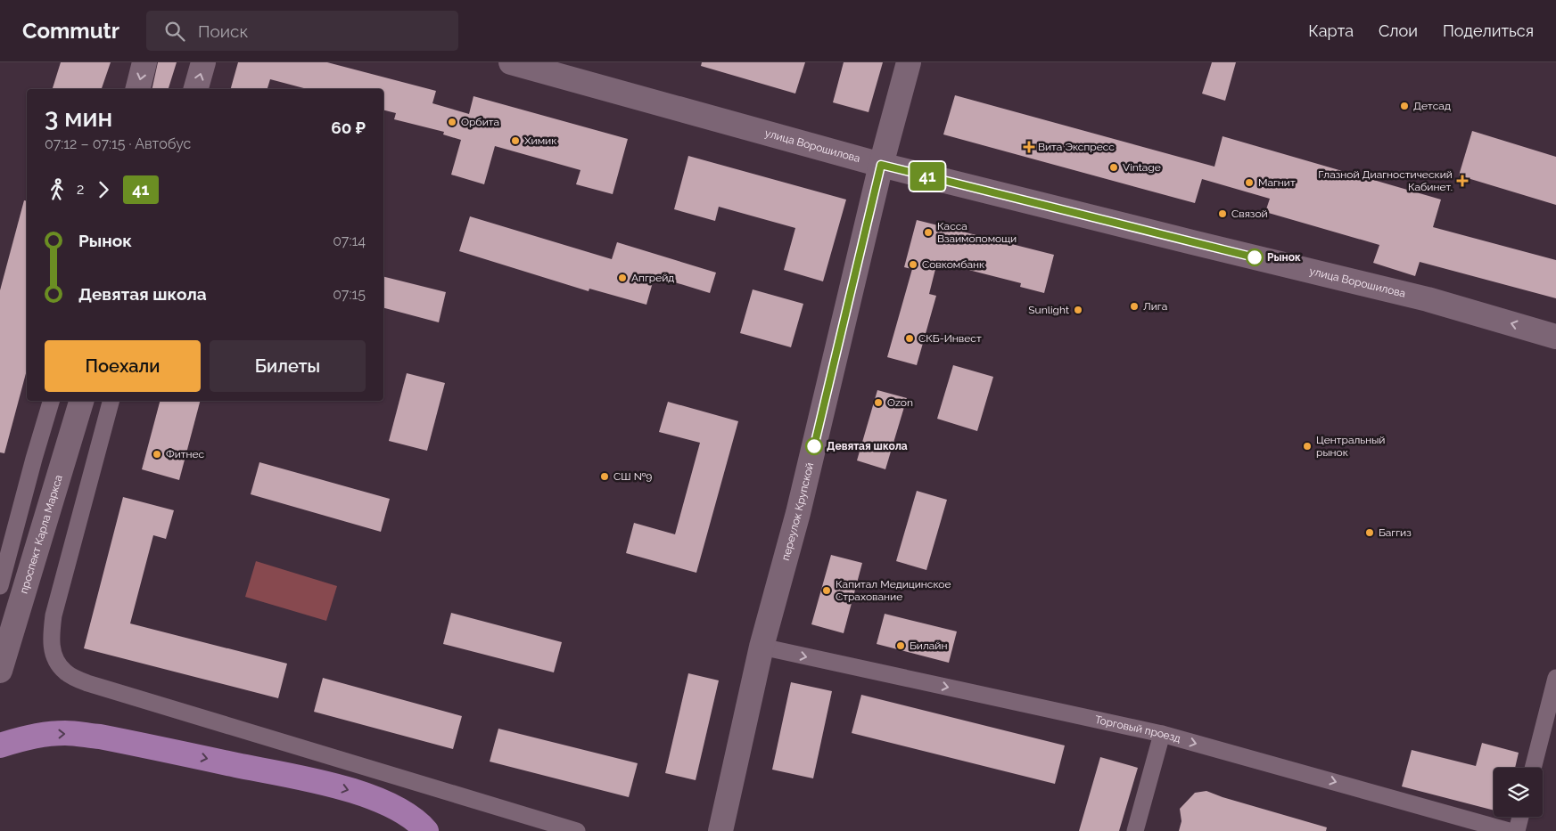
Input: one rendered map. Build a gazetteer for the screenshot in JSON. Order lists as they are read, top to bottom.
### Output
{
  "streets": {
    "street": [
      "улица Ворошилова",
      "переулок Крупской",
      "проспект Карла Маркса",
      "Торговый проезд"
    ]
  },
  "crossings": [
    ["улица Ворошилова", "переулок Крупской"],
    ["переулок Крупской", "Торговый проезд"]
  ],
  "one_way": ["улица Ворошилова", "Торговый проезд"],
  "places": {
    "other": [
      "Детсад",
      "Орбита",
      "Химик",
      "Vintage",
      "Магнит",
      "Связой",
      "Касса Взаимопомощи",
      "Рынок",
      "Совкомбанк",
      "Апгрейд",
      "Лига",
      "Sunlight",
      "СКБ-Инвест",
      "Ozon",
      "Девятая школа",
      "Центральный рынок",
      "Фитнес",
      "СШ №9",
      "Баггиз",
      "Капитал Медицинское Страхование",
      "Билайн"
    ],
    "health": ["Вита Экспресс", "Глазной Диагностический Кабинет."]
  },
  "lines": ["bus line 41"],
  "page": {
    "header": "Commutr",
    "search": "Поиск",
    "nav": ["Карта", "Слои", "Поделиться"],
    "on_map": "41",
    "heading": ["3 мин", "07:12 – 07:15 · Автобус", "60 ₽"],
    "legs": ["2", "41"],
    "list": [
      {
        "name": "Рынок",
        "value": "07:14"
      },
      {
        "name": "Девятая школа",
        "value": "07:15"
      }
    ],
    "buttons": ["Поехали", "Билеты"]
  }
}
